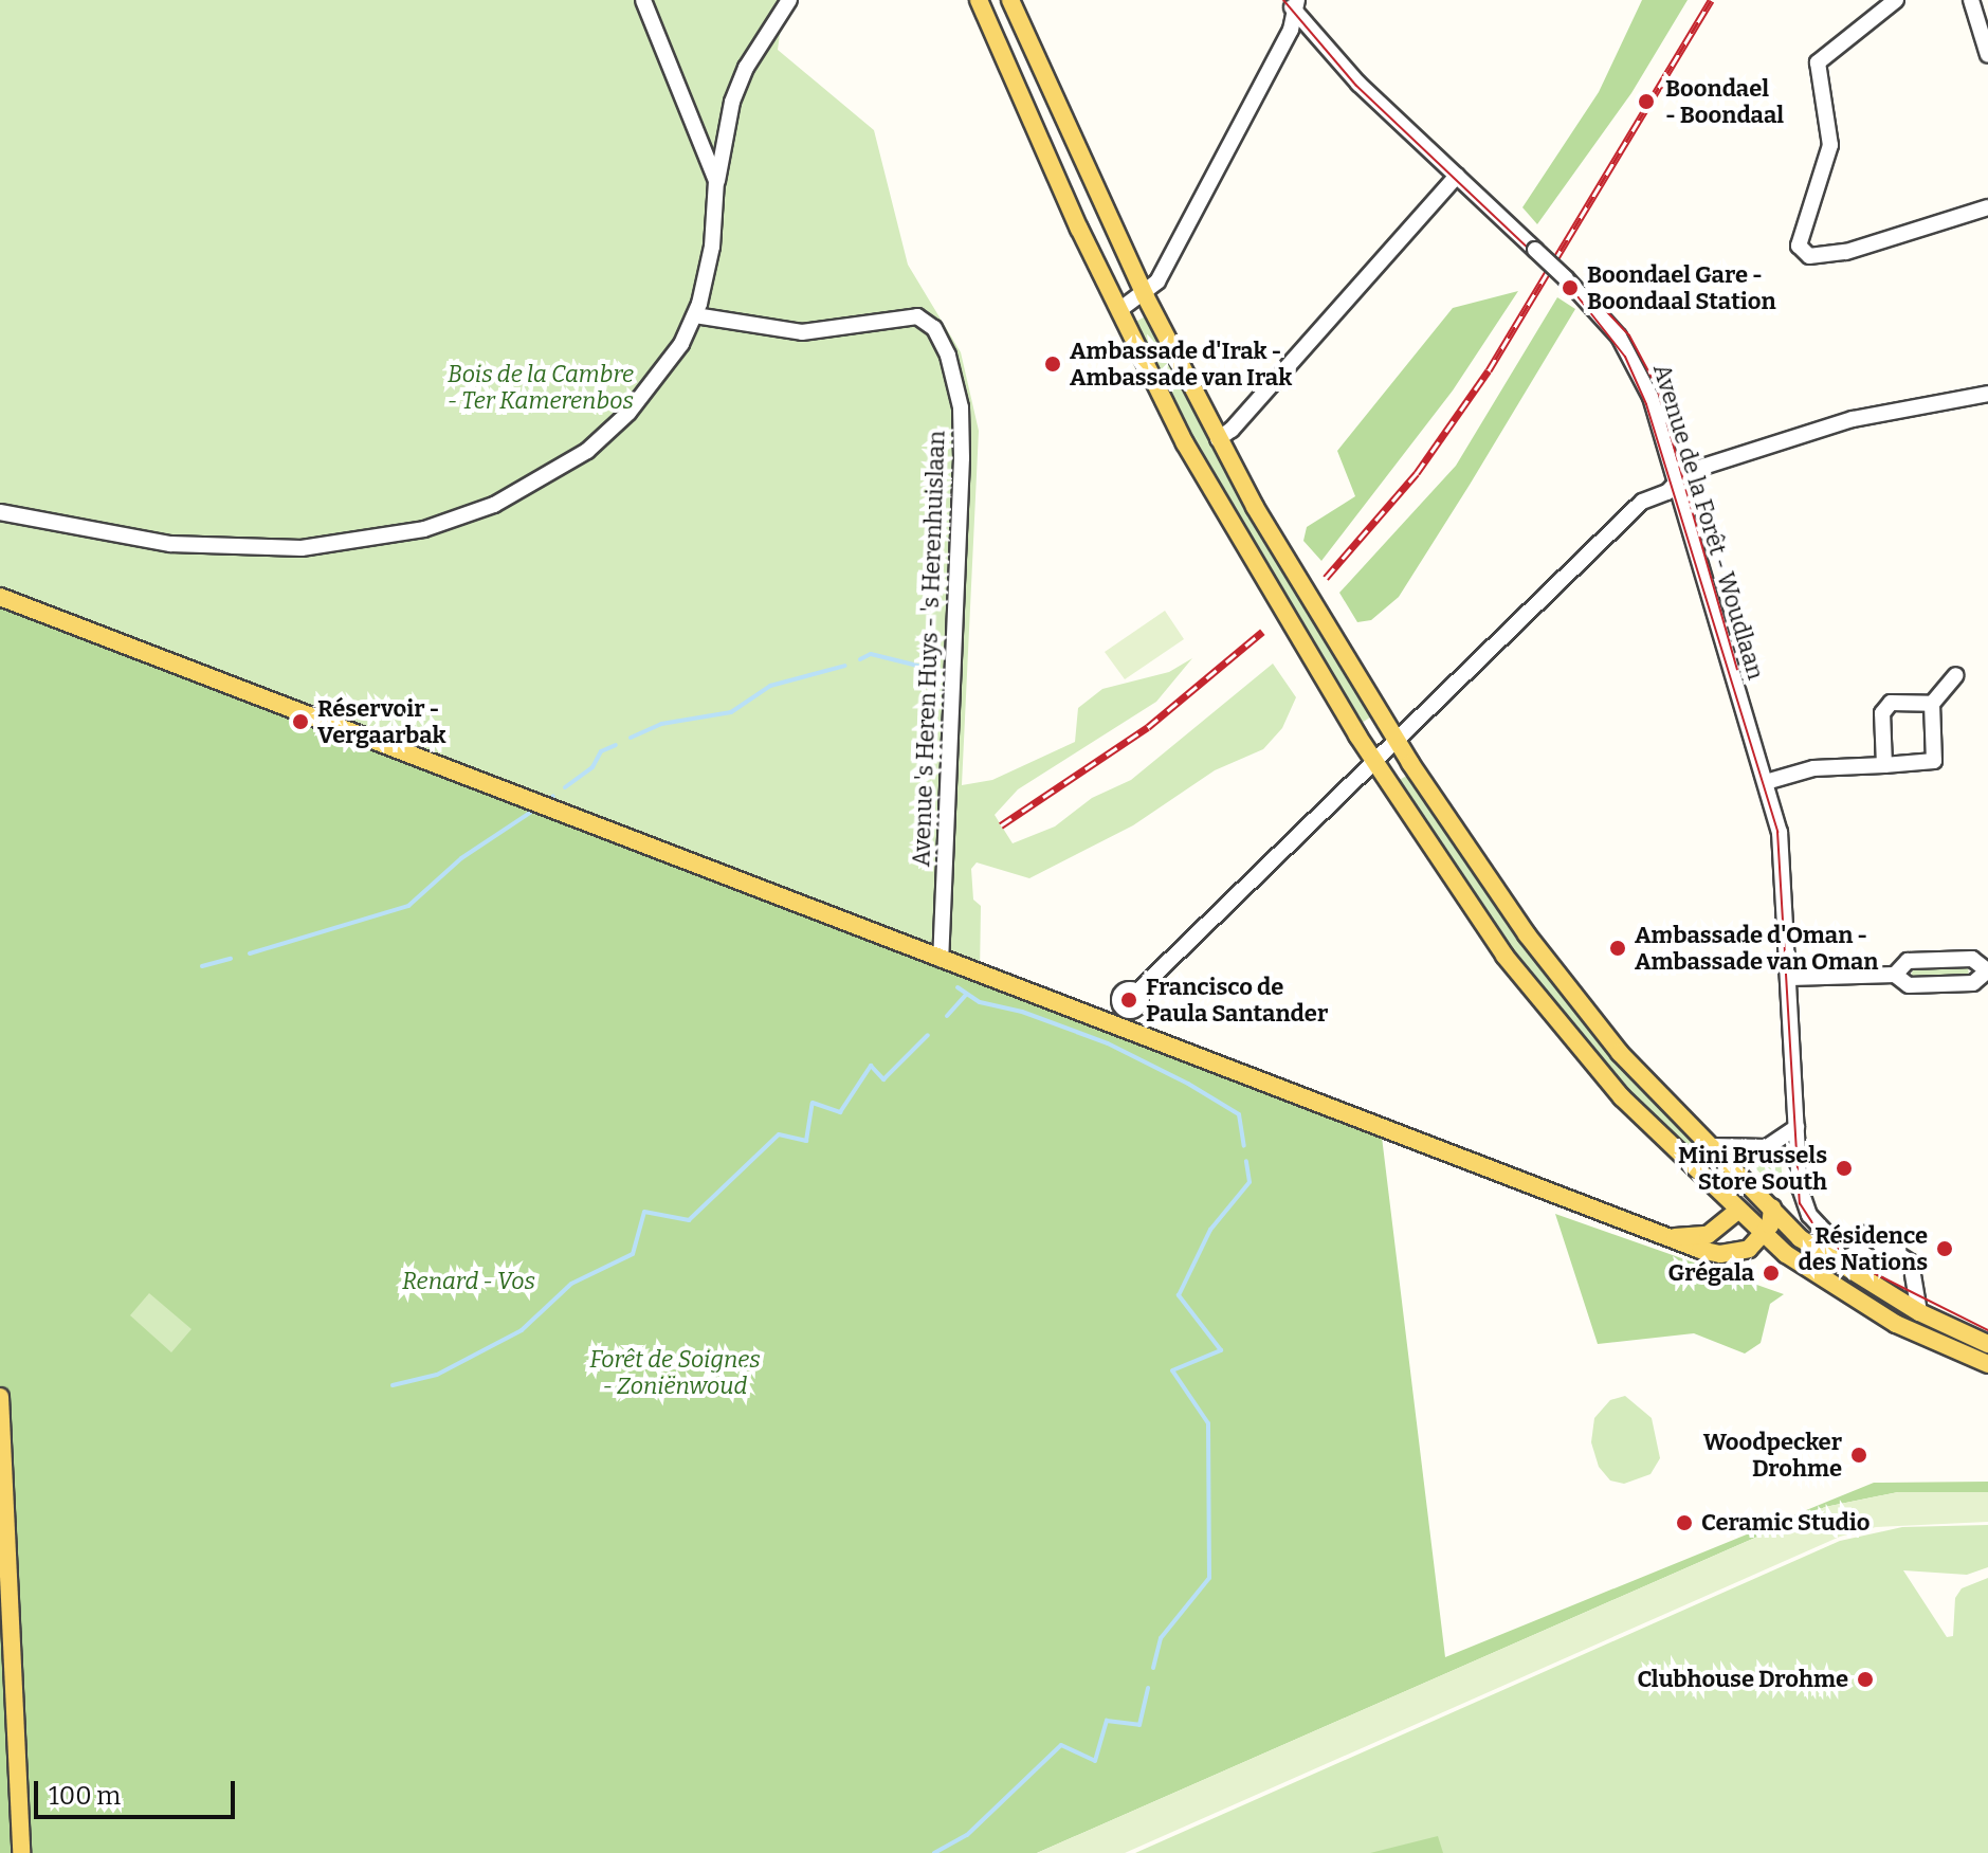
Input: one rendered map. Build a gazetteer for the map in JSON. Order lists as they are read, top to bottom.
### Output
{
  "streets": {
    "street": ["Avenue de la Forêt - Woudlaan", "Avenue 's Heren Huys - 's Herenhuislaan"]
  },
  "parks": ["Bois de la Cambre - Ter Kamerenbos", "Renard - Vos", "Forêt de Soignes - Zoniënwoud"],
  "places": [
    "Boondael - Boondaal",
    "Boondael Gare - Boondaal Station",
    "Ambassade d'Irak - Ambassade van Irak",
    "Réservoir - Vergaarbak",
    "Ambassade d'Oman - Ambassade van Oman",
    "Francisco de Paula Santander",
    "Mini Brussels Store South",
    "Résidence des Nations",
    "Grégala",
    "Woodpecker Drohme",
    "Ceramic Studio",
    "Clubhouse Drohme"
  ],
  "scale_bar": "100 m"
}
